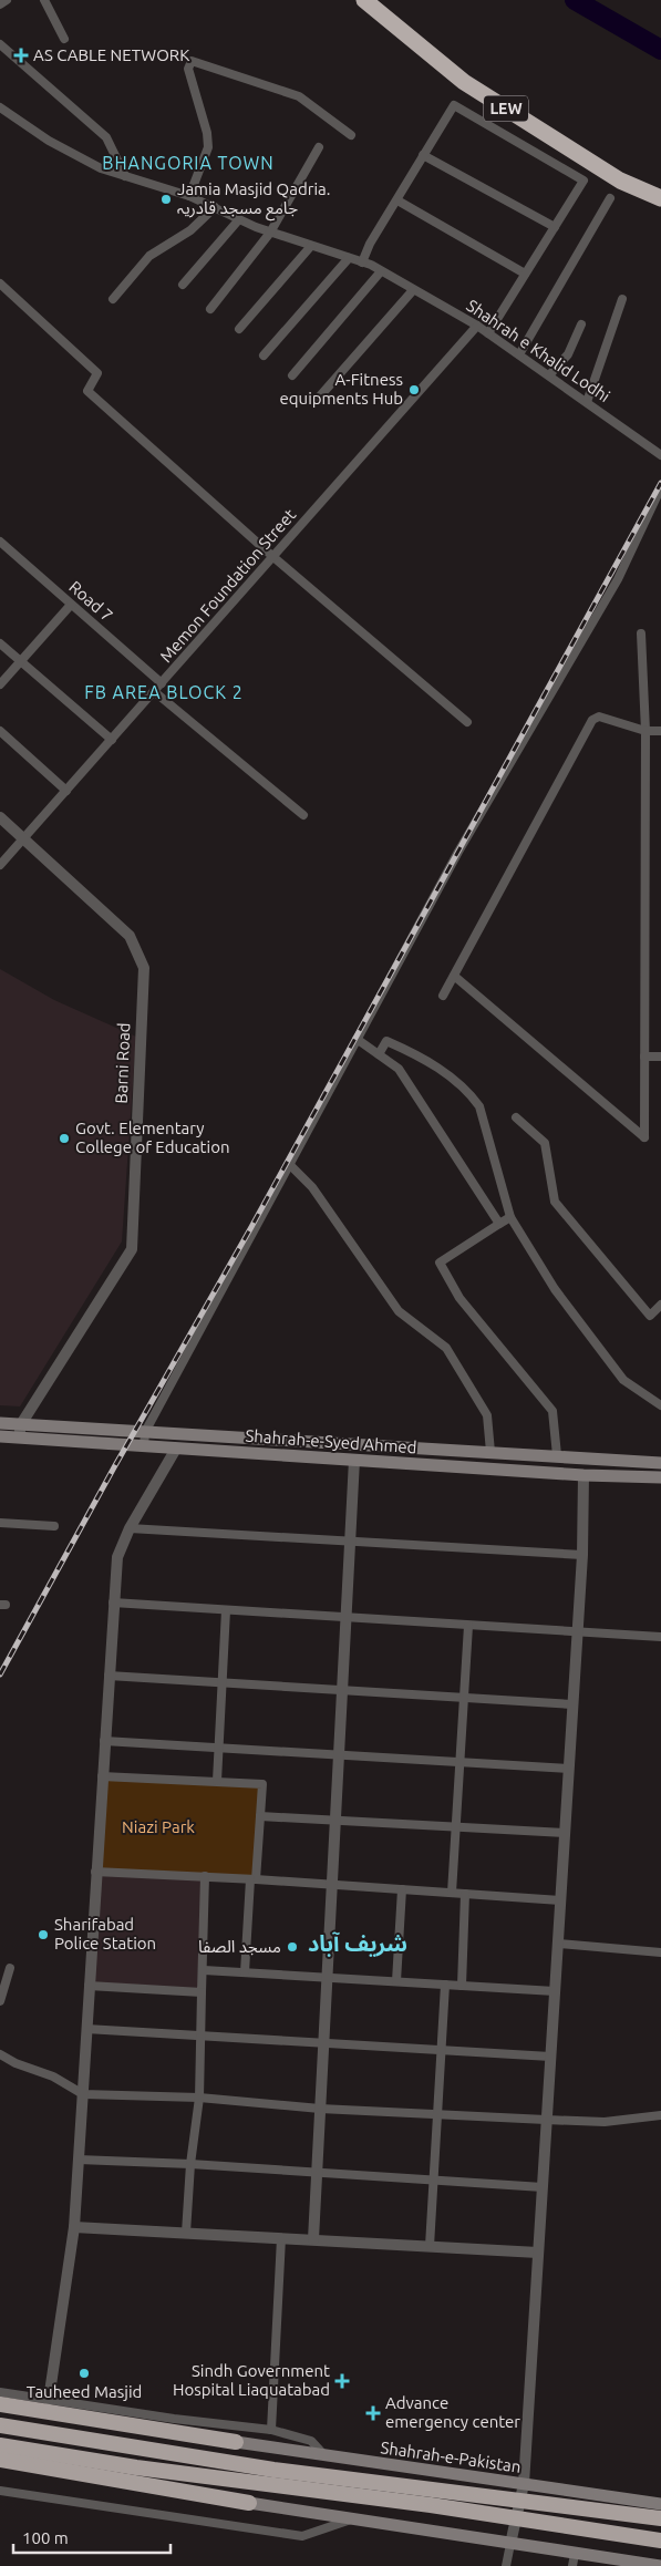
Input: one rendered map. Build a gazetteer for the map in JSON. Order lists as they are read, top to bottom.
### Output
{
  "streets": {
    "highway": ["LEW"],
    "main road": ["Shahrah-e-Syed Ahmed", "Shahrah-e-Pakistan"],
    "street": [
      "Shahrah e Khalid Lodhi",
      "Memon Foundation Street",
      "Road 7",
      "Barni Road"
    ]
  },
  "crossings": [
    ["Shahrah e Khalid Lodhi", "Memon Foundation Street"],
    ["Memon Foundation Street", "Road 7"],
    ["Memon Foundation Street", "Barni Road"],
    ["Barni Road", "Shahrah-e-Syed Ahmed"]
  ],
  "districts": ["BHANGORIA TOWN", "FB AREA BLOCK 2", "شريف آباد"],
  "parks": ["Niazi Park"],
  "places": {
    "health": ["AS CABLE NETWORK", "Sindh Government Hospital Liaquatabad", "Advance emergency center"],
    "other": [
      "Jamia Masjid Qadria. جامع مسجد قادریہ",
      "A-Fitness equipments Hub",
      "Govt. Elementary College of Education",
      "Sharifabad Police Station",
      "مسجد الصفا",
      "Tauheed Masjid"
    ]
  },
  "scale_bar": "100 m"
}
